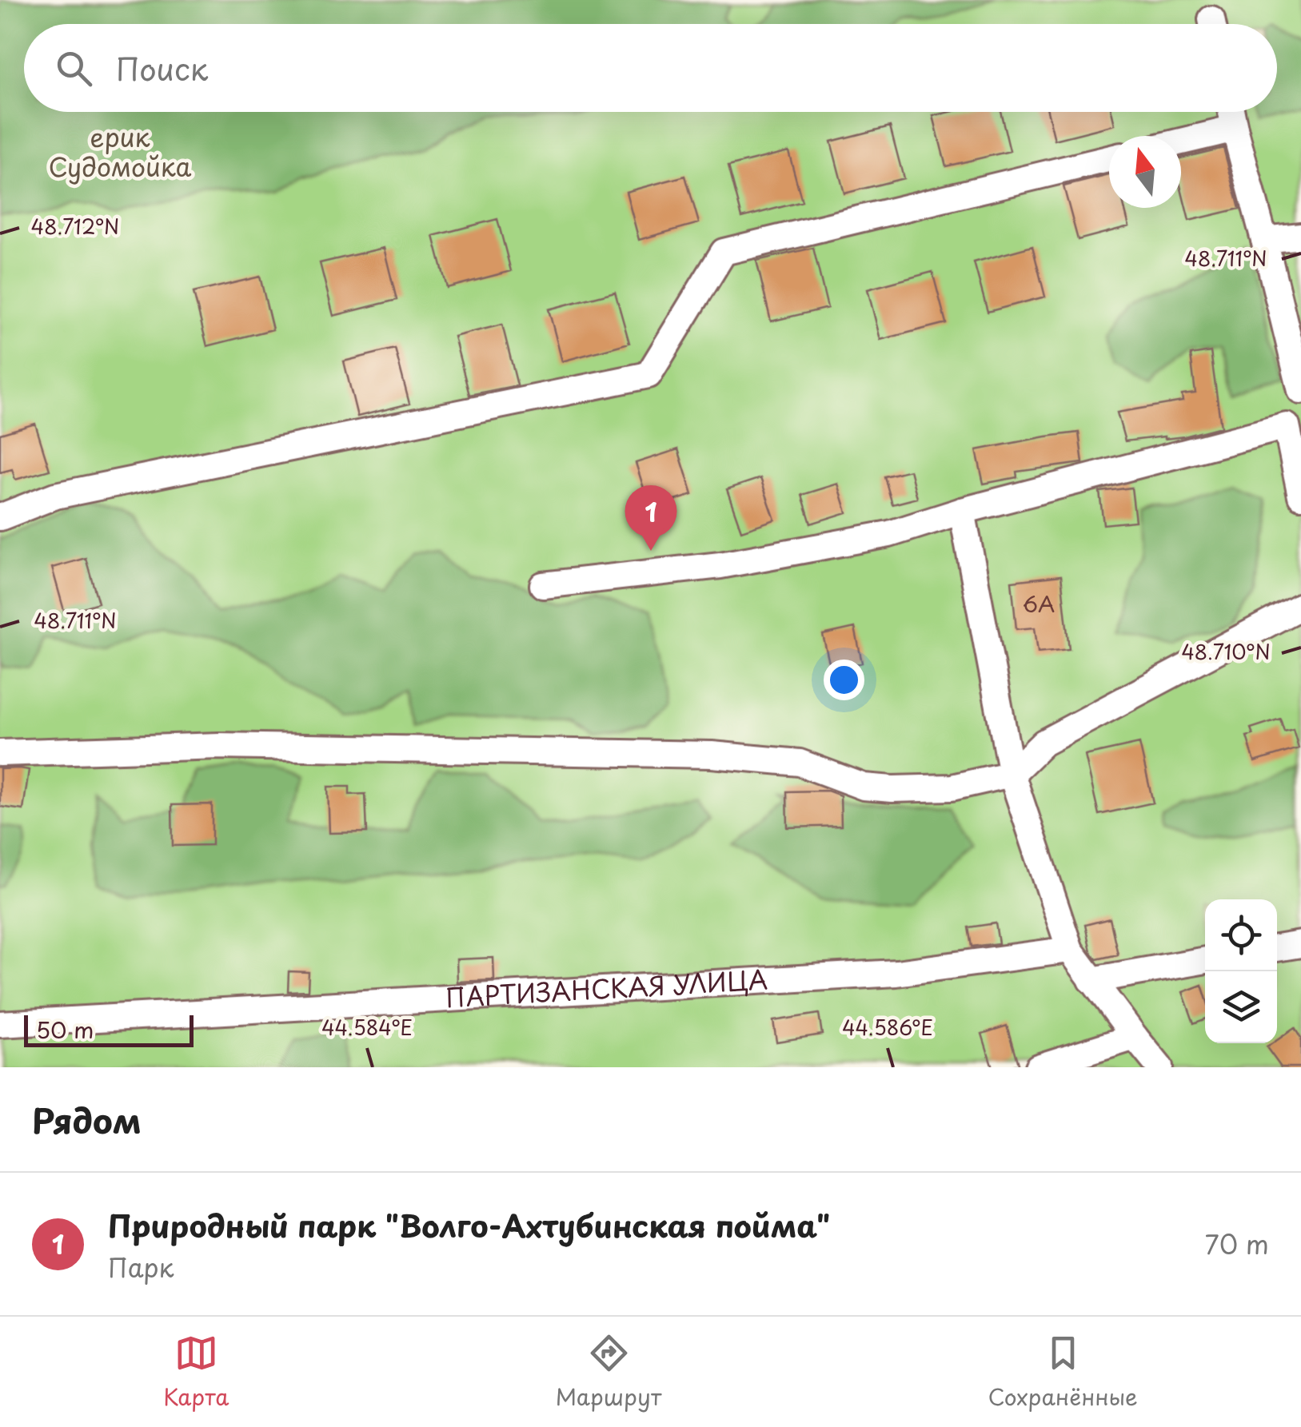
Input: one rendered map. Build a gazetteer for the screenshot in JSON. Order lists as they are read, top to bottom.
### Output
{
  "streets": {
    "street": ["ПАРТИЗАНСКАЯ УЛИЦА"]
  },
  "parks": ["ерик Судомойка"],
  "house_numbers": ["6А"],
  "scale_bar": "50 m",
  "north": "top",
  "page": {
    "search": "Поиск",
    "pins": "1",
    "scale": "50 m",
    "heading": "Рядом",
    "list": [
      {
        "mark": "1",
        "name": "Природный парк \"Волго-Ахтубинская пойма\"",
        "note": "Парк",
        "value": "70 m"
      }
    ],
    "nav": ["Карта", "Маршрут", "Сохранённые"]
  },
  "coordinates": [
    "48.712°N",
    "48.711°N",
    "48.710°N",
    "44.584°E",
    "44.586°E"
  ]
}
